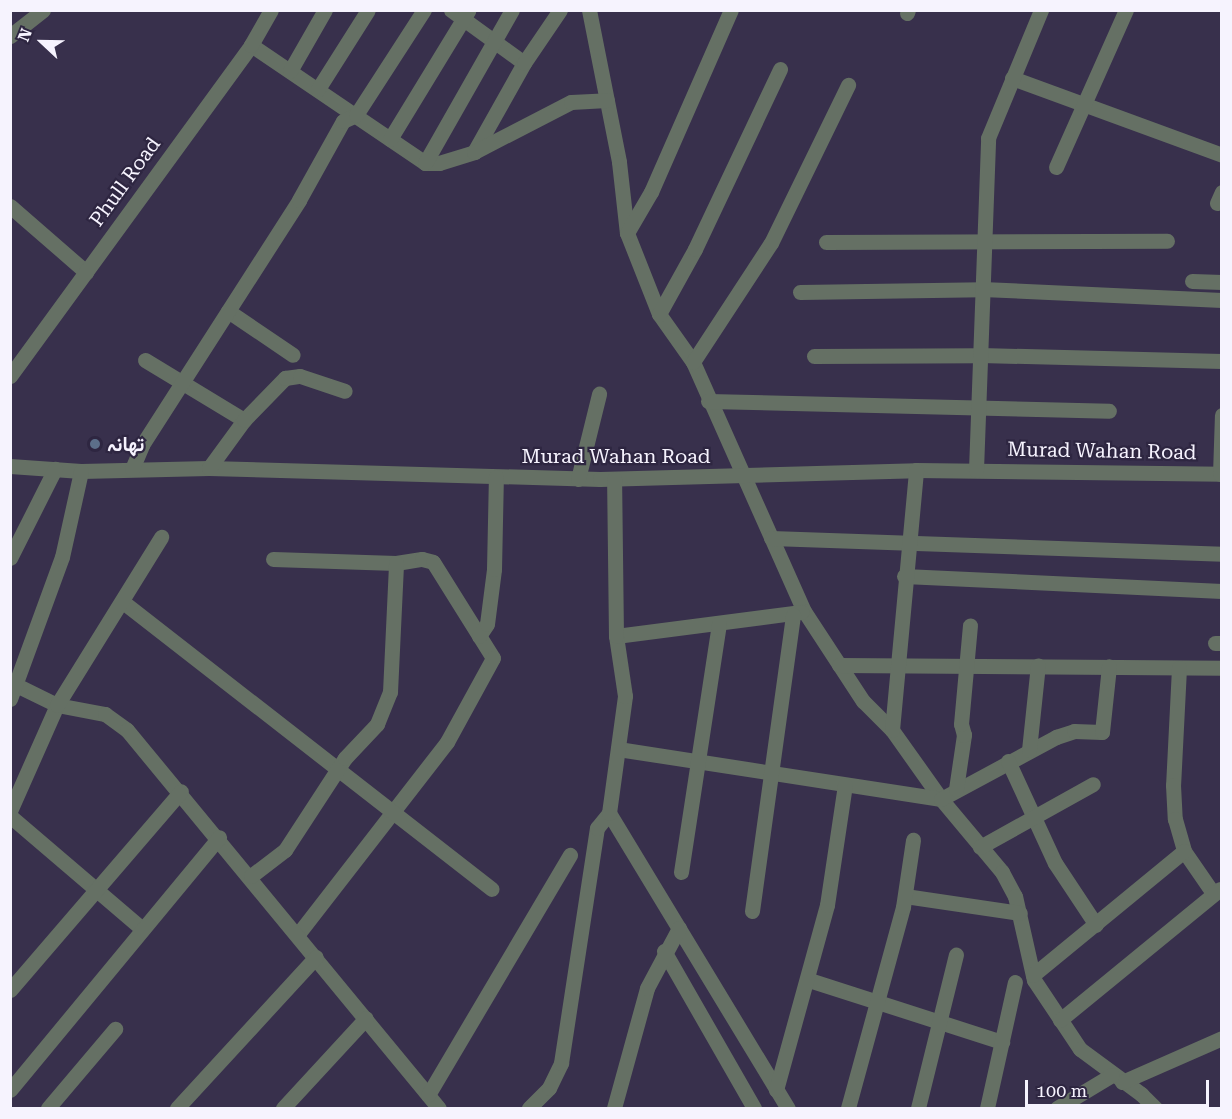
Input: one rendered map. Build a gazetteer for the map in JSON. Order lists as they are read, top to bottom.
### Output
{
  "streets": {
    "street": ["Phull Road", "Murad Wahan Road"]
  },
  "places": ["تھانہ"],
  "scale_bar": "100 m",
  "north": "left"
}
